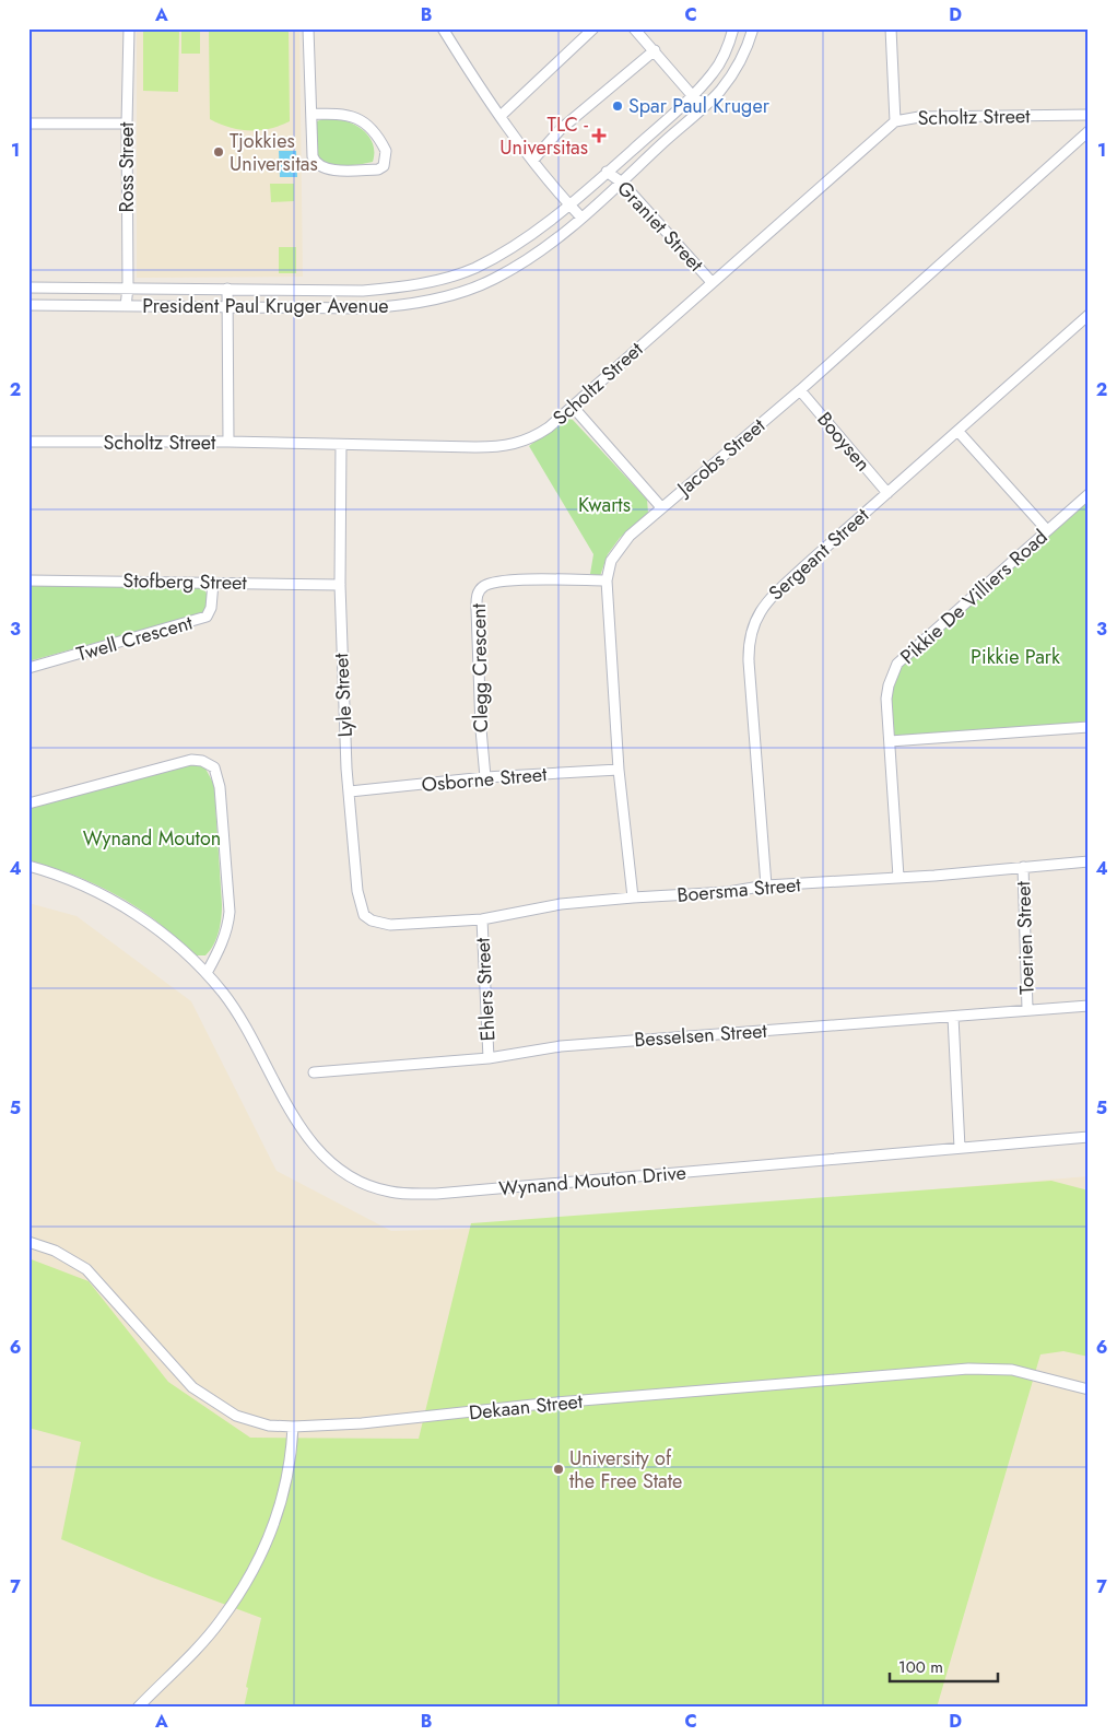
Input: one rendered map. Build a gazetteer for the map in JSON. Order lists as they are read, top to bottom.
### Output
{
  "streets": {
    "street": [
      "Scholtz Street",
      "Ross Street",
      "Graniet Street",
      "President Paul Kruger Avenue",
      "Booysen",
      "Jacobs Street",
      "Sergeant Street",
      "Stofberg Street",
      "Pikkie De Villiers Road",
      "Twell Crescent",
      "Clegg Crescent",
      "Lyle Street",
      "Osborne Street",
      "Boersma Street",
      "Toerien Street",
      "Ehlers Street",
      "Besselsen Street",
      "Wynand Mouton Drive",
      "Dekaan Street"
    ]
  },
  "crossings": [
    ["Scholtz Street", "Graniet Street"],
    ["Scholtz Street", "Lyle Street"],
    ["Ross Street", "President Paul Kruger Avenue"],
    ["Graniet Street", "President Paul Kruger Avenue"],
    ["Booysen", "Jacobs Street"],
    ["Booysen", "Sergeant Street"],
    ["Jacobs Street", "Clegg Crescent"],
    ["Jacobs Street", "Osborne Street"],
    ["Jacobs Street", "Boersma Street"],
    ["Sergeant Street", "Boersma Street"],
    ["Stofberg Street", "Twell Crescent"],
    ["Stofberg Street", "Lyle Street"],
    ["Pikkie De Villiers Road", "Boersma Street"],
    ["Clegg Crescent", "Osborne Street"],
    ["Lyle Street", "Osborne Street"],
    ["Lyle Street", "Boersma Street"],
    ["Boersma Street", "Toerien Street"],
    ["Boersma Street", "Ehlers Street"],
    ["Toerien Street", "Besselsen Street"],
    ["Ehlers Street", "Besselsen Street"]
  ],
  "parks": ["Kwarts", "Pikkie Park", "Wynand Mouton"],
  "places": {
    "other": ["Spar Paul Kruger", "Tjokkies Universitas", "University of the Free State"],
    "health": ["TLC - Universitas"]
  },
  "scale_bar": "100 m",
  "grid": {
    "columns": [
      "A",
      "B",
      "C",
      "D"
    ],
    "rows": [
      "1",
      "2",
      "3",
      "4",
      "5",
      "6",
      "7"
    ]
  }
}
